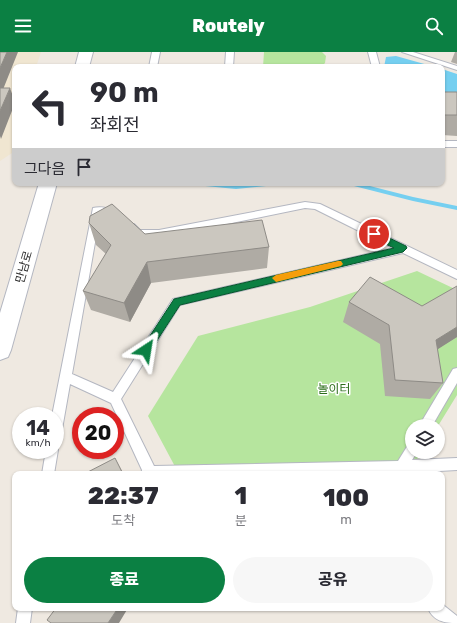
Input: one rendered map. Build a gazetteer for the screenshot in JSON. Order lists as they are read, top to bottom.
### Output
{
  "streets": {
    "street": ["만남로"]
  },
  "parks": ["놀이터"],
  "page": {
    "header": "Routely",
    "turn": ["90 m", "좌회전"],
    "then": "그다음",
    "speed": "14 km/h",
    "limit": "20",
    "eta": [
      "22:37",
      "도착",
      "1",
      "분",
      "100",
      "m"
    ],
    "buttons": ["종료", "공유"]
  }
}
